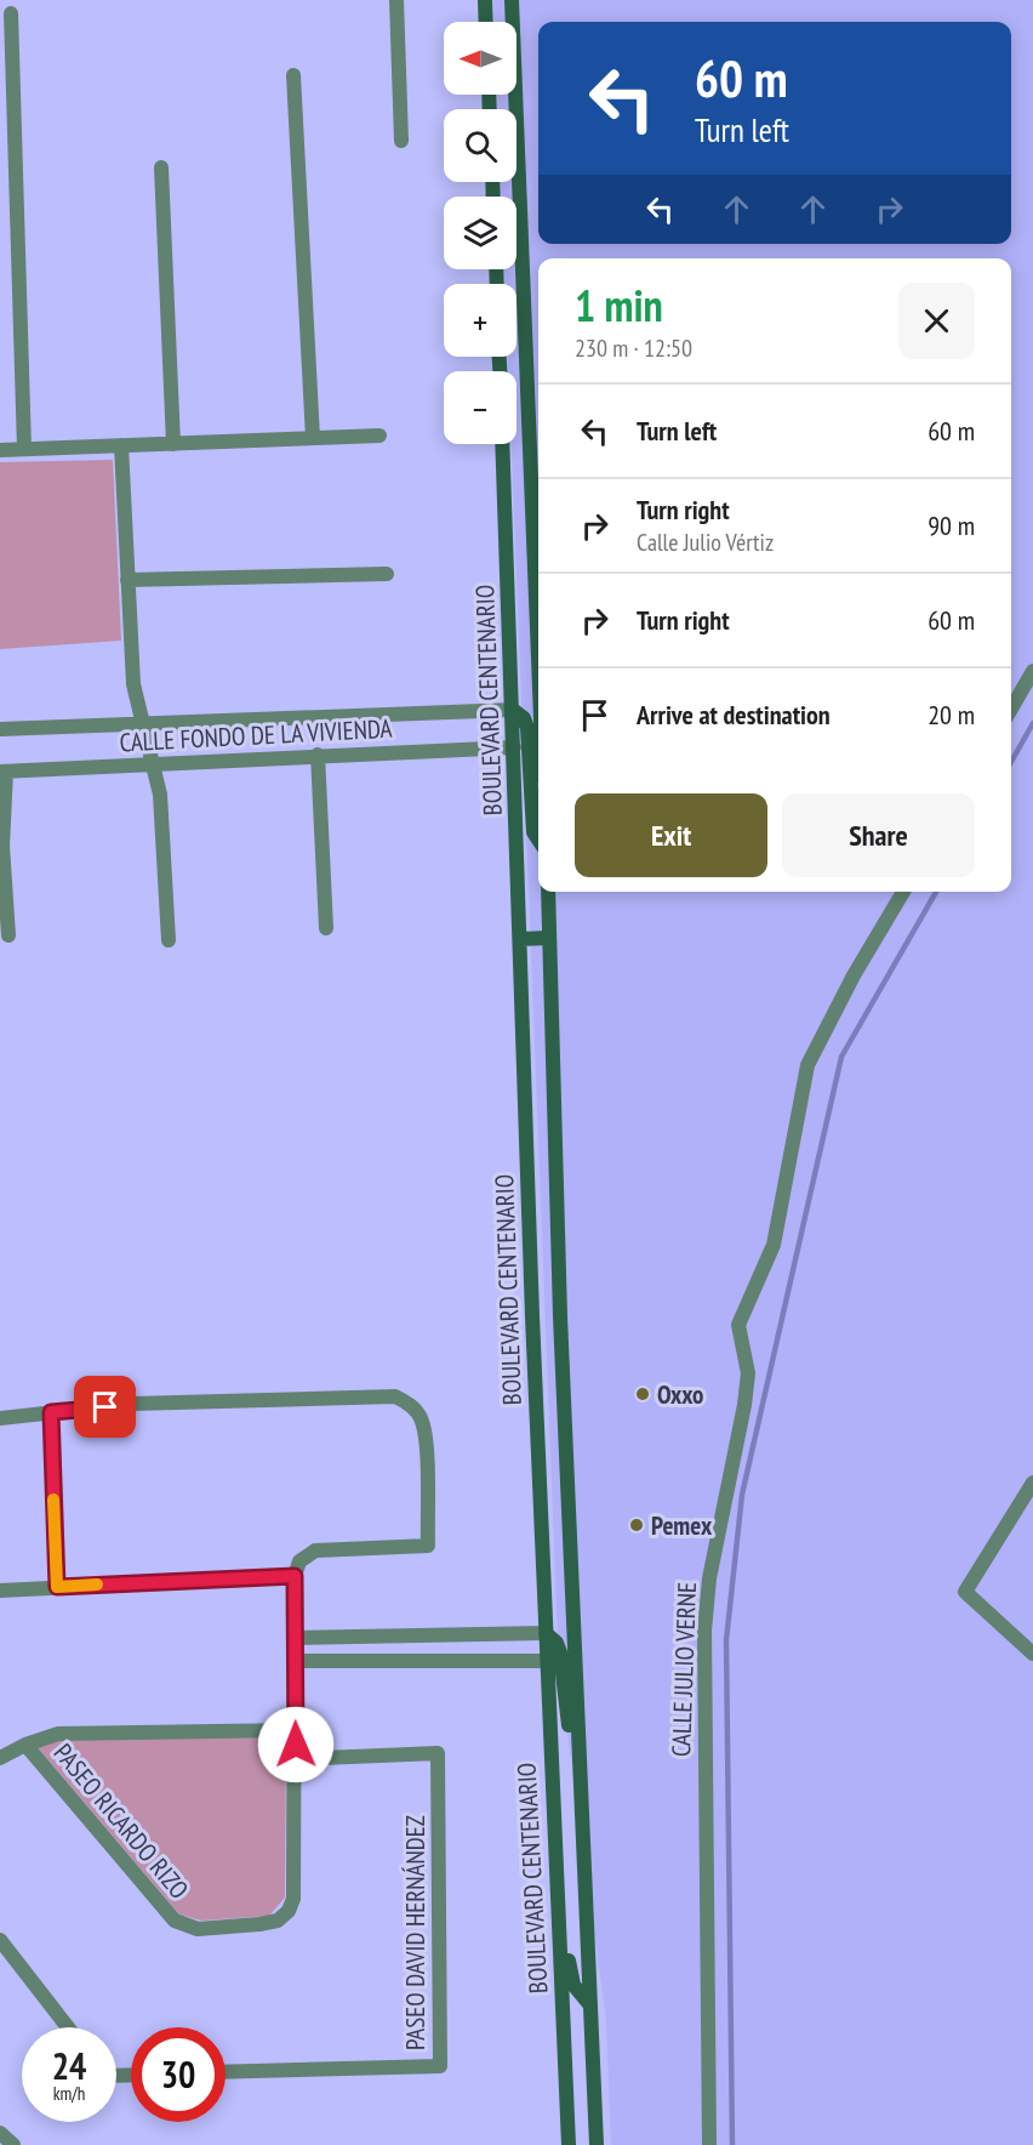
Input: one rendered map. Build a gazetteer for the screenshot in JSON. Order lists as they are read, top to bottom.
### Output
{
  "streets": {
    "main road": ["BOULEVARD CENTENARIO"],
    "street": [
      "CALLE FONDO DE LA VIVIENDA",
      "CALLE JULIO VERNE",
      "PASEO RICARDO RIZO",
      "PASEO DAVID HERNÁNDEZ"
    ]
  },
  "crossings": [
    ["BOULEVARD CENTENARIO", "CALLE FONDO DE LA VIVIENDA"],
    ["PASEO RICARDO RIZO", "PASEO DAVID HERNÁNDEZ"]
  ],
  "places": ["Oxxo", "Pemex"],
  "north": "left",
  "page": {
    "map_buttons": ["+", "−"],
    "turn": ["60 m", "Turn left"],
    "heading": ["1 min", "230 m · 12:50"],
    "list": [
      {
        "name": "Turn left",
        "value": "60 m"
      },
      {
        "name": "Turn right",
        "note": "Calle Julio Vértiz",
        "value": "90 m"
      },
      {
        "name": "Turn right",
        "value": "60 m"
      },
      {
        "name": "Arrive at destination",
        "value": "20 m"
      }
    ],
    "buttons": ["Exit", "Share"],
    "speed": "24 km/h",
    "limit": "30"
  }
}
